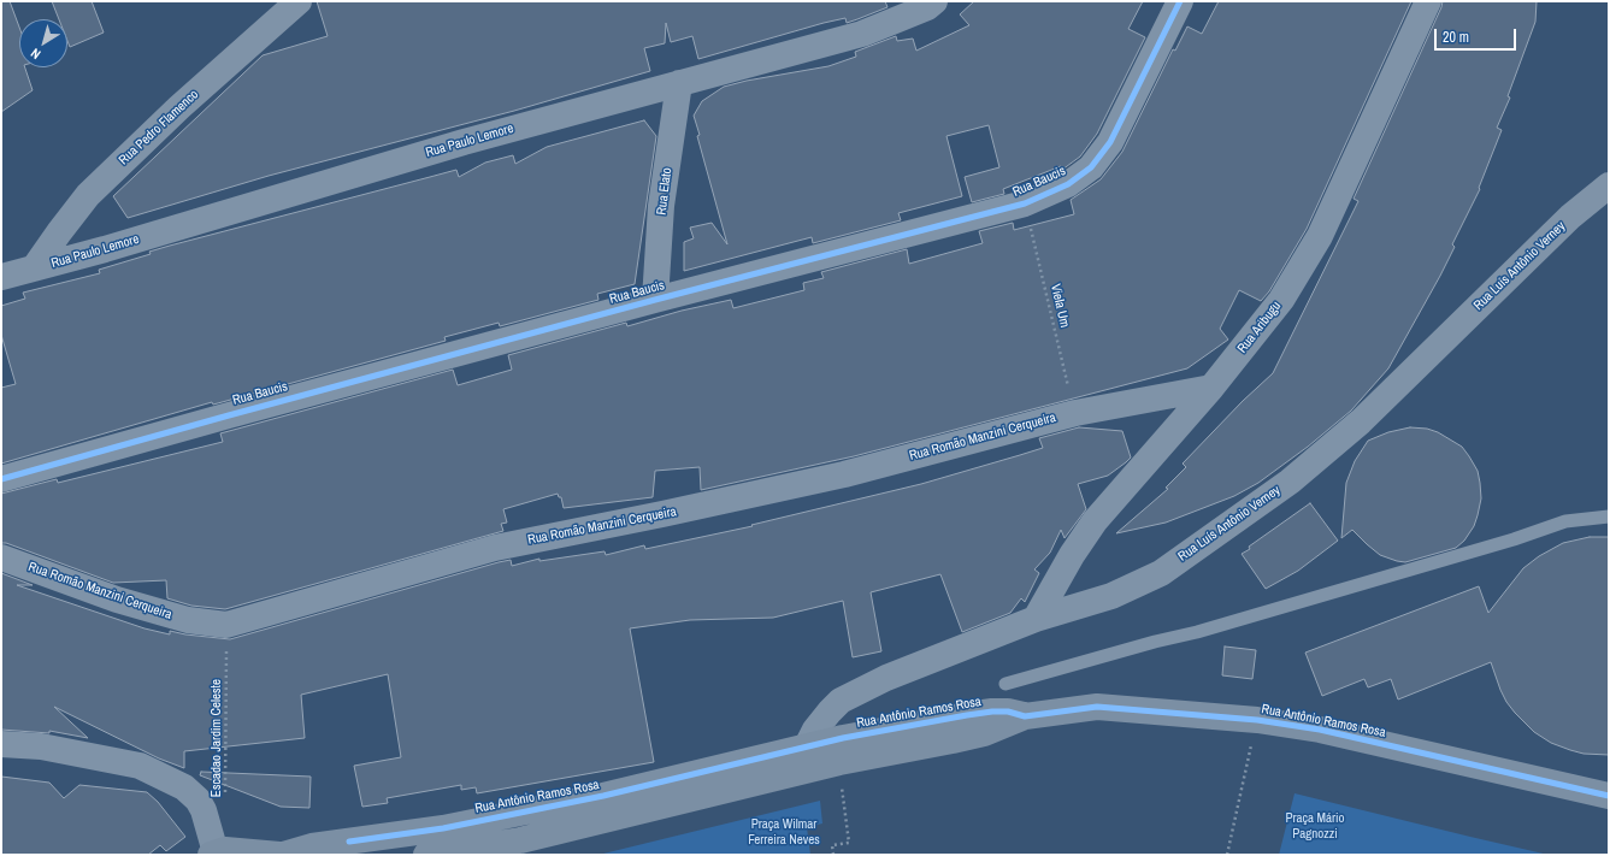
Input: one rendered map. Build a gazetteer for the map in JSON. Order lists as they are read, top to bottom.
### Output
{
  "streets": {
    "main road": ["Rua Antônio Ramos Rosa"],
    "street": [
      "Rua Pedro Flamenco",
      "Rua Paulo Lemore",
      "Rua Baucis",
      "Rua Elato",
      "Rua Luís Antônio Verney",
      "Rua Aribugu",
      "Rua Romão Manzini Cerqueira"
    ],
    "path": ["Viela Um", "Escadao Jardim Celeste"]
  },
  "crossings": [
    ["Rua Pedro Flamenco", "Rua Paulo Lemore"],
    ["Rua Paulo Lemore", "Rua Elato"],
    ["Rua Baucis", "Rua Elato"],
    ["Rua Baucis", "Viela Um"],
    ["Rua Luís Antônio Verney", "Rua Aribugu"],
    ["Rua Luís Antônio Verney", "Rua Antônio Ramos Rosa"],
    ["Viela Um", "Rua Romão Manzini Cerqueira"],
    ["Rua Aribugu", "Rua Romão Manzini Cerqueira"],
    ["Rua Romão Manzini Cerqueira", "Escadao Jardim Celeste"]
  ],
  "parks": ["Praça Mário Pagnozzi", "Praça Wilmar Ferreira Neves"],
  "scale_bar": "20 m",
  "north": "bottom left"
}
